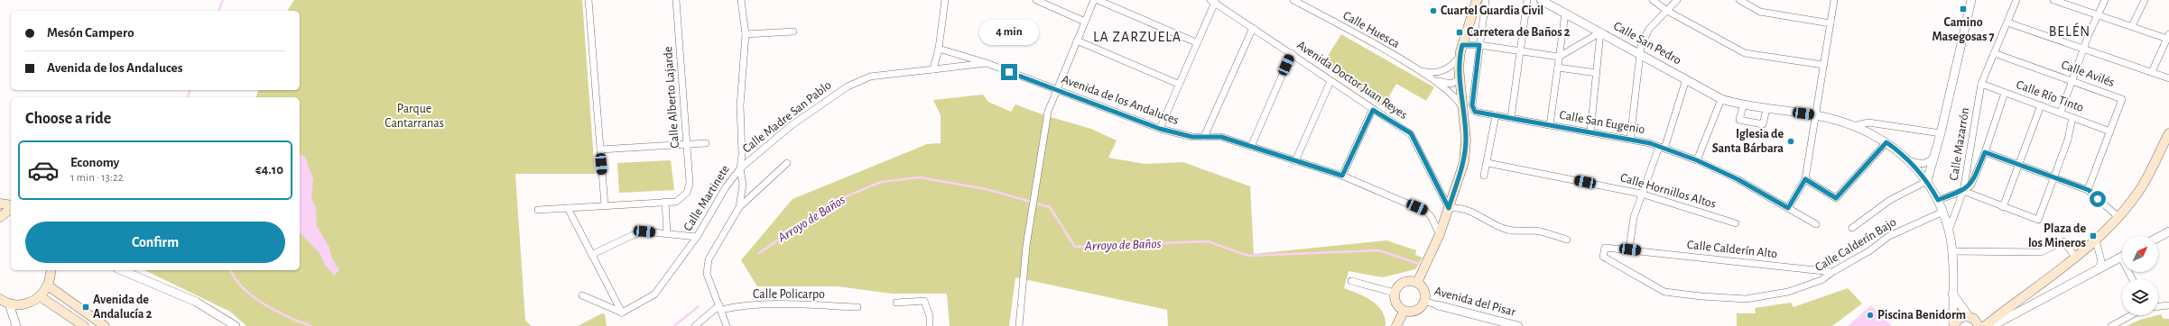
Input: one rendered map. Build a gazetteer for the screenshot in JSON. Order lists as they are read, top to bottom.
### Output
{
  "streets": {
    "street": [
      "Calle Huesca",
      "Calle San Pedro",
      "Calle Avilés",
      "Avenida Doctor Juan Reyes",
      "Calle Río Tinto",
      "Calle Alberto Lajarde",
      "Avenida de los Andaluces",
      "Calle Madre San Pablo",
      "Calle San Eugenio",
      "Calle Mazarrón",
      "Calle Hornillos Altos",
      "Calle Martinete",
      "Calle Calderín Bajo",
      "Calle Calderín Alto",
      "Calle Policarpo",
      "Avenida del Pisar"
    ]
  },
  "crossings": [
    ["Calle San Pedro", "Calle Calderín Bajo"],
    ["Calle Avilés", "Calle Río Tinto"],
    ["Calle Avilés", "Calle Mazarrón"],
    ["Calle Río Tinto", "Calle Mazarrón"],
    ["Avenida de los Andaluces", "Calle Madre San Pablo"],
    ["Calle Madre San Pablo", "Calle Martinete"],
    ["Calle Calderín Bajo", "Calle Calderín Alto"]
  ],
  "districts": ["BELÉN", "LA ZARZUELA"],
  "water": ["Arroyo de Baños"],
  "parks": ["Parque Cantarranas"],
  "places": {
    "transit": [
      "Camino Masegosas 7",
      "Carretera de Baños 2",
      "Plaza de los Mineros",
      "Avenida de Andalucía 2"
    ],
    "other": ["Cuartel Guardia Civil", "Iglesia de Santa Bárbara", "Piscina Benidorm"]
  },
  "north": "top right",
  "page": {
    "banner": ["Mesón Campero", "Avenida de los Andaluces"],
    "bubble": "4 min",
    "heading": "Choose a ride",
    "list": [
      {
        "name": "Economy",
        "note": "1 min · 13:22",
        "value": "€4.10"
      }
    ],
    "buttons": "Confirm"
  }
}
